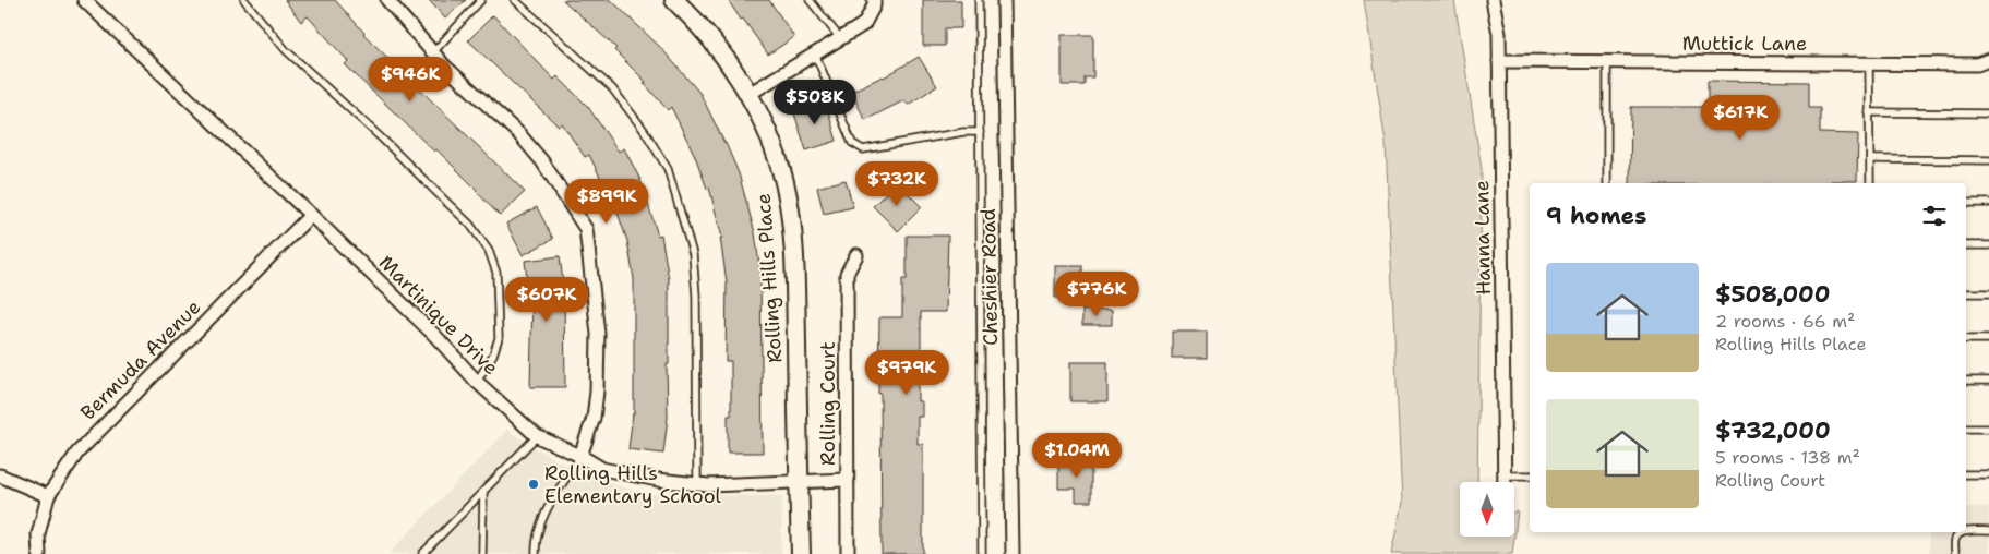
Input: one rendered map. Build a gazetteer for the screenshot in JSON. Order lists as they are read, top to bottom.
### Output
{
  "streets": {
    "street": [
      "Muttick Lane",
      "Hanna Lane",
      "Cheshier Road",
      "Rolling Hills Place",
      "Martinique Drive",
      "Bermuda Avenue",
      "Rolling Court"
    ]
  },
  "crossings": [
    ["Muttick Lane", "Hanna Lane"],
    ["Rolling Hills Place", "Martinique Drive"],
    ["Martinique Drive", "Bermuda Avenue"],
    ["Martinique Drive", "Rolling Court"]
  ],
  "places": ["Rolling Hills Elementary School"],
  "north": "bottom",
  "page": {
    "price": [
      "$946K",
      "$508K",
      "$617K",
      "$732K",
      "$899K",
      "$776K",
      "$607K",
      "$979K",
      "$1.04M"
    ],
    "heading": "9 homes",
    "list": [
      {
        "name": "$508,000",
        "note": "2 rooms · 66 m² · Rolling Hills Place"
      },
      {
        "name": "$732,000",
        "note": "5 rooms · 138 m² · Rolling Court"
      }
    ]
  }
}
